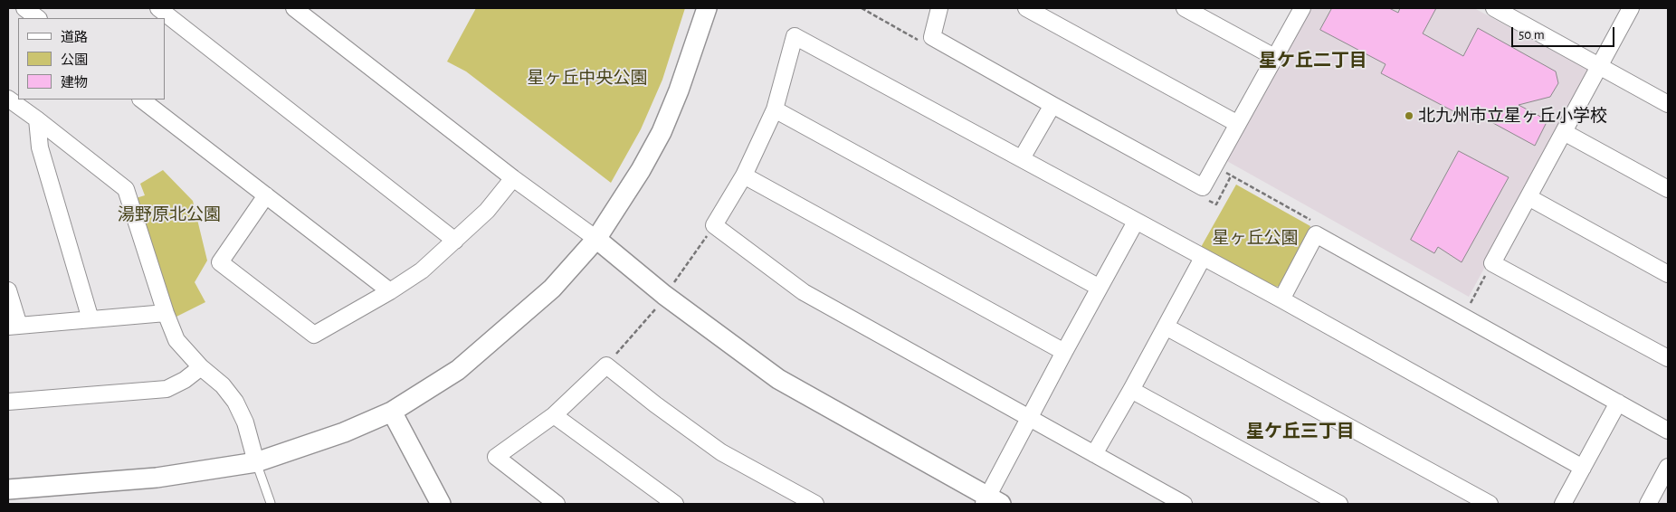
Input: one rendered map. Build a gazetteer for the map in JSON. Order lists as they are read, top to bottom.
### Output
{
  "districts": ["星ケ丘二丁目", "星ケ丘三丁目"],
  "parks": ["星ヶ丘中央公園", "湯野原北公園", "星ヶ丘公園"],
  "places": ["北九州市立星ヶ丘小学校"],
  "legend": ["道路", "公園", "建物"],
  "scale_bar": "50 m"
}
